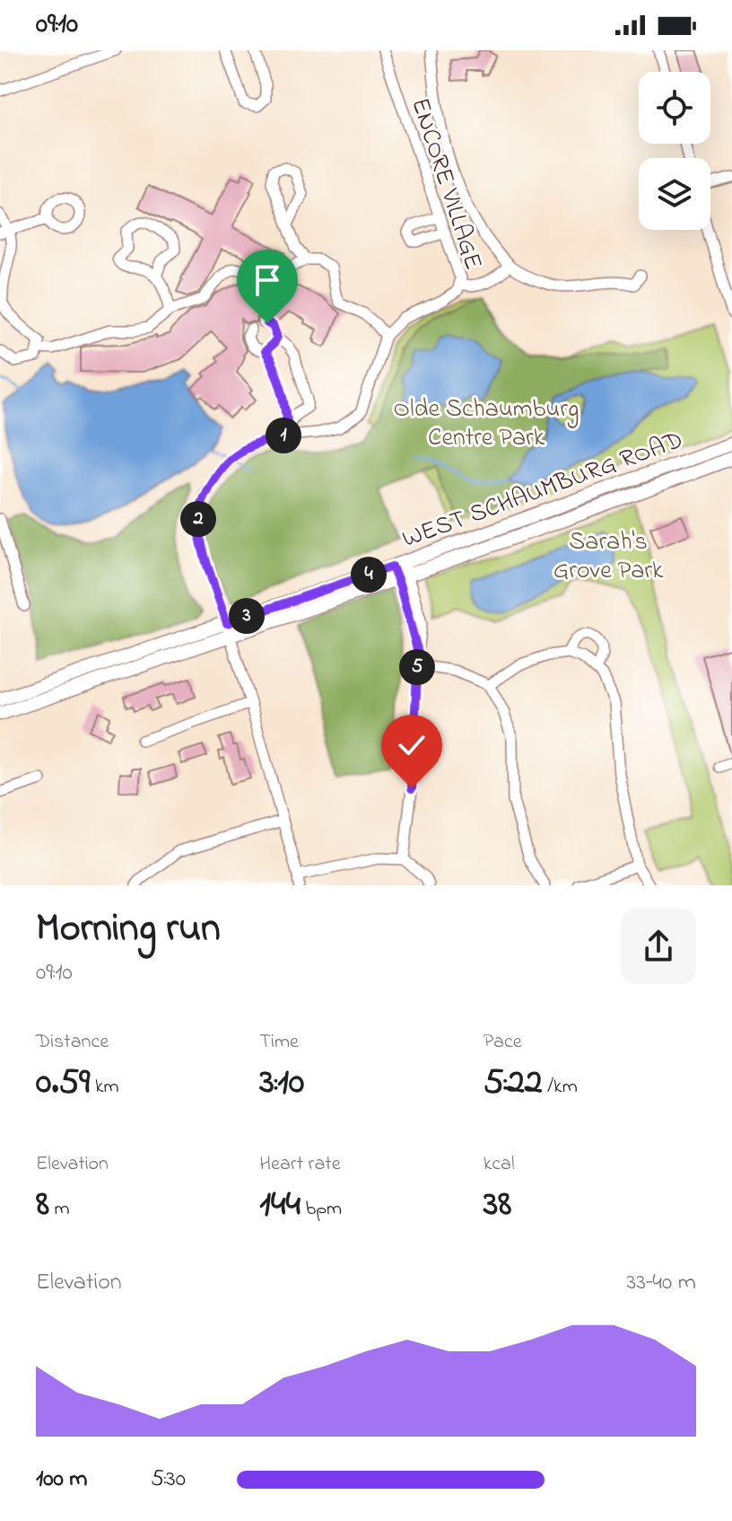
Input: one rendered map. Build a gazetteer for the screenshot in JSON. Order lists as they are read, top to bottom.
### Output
{
  "streets": {
    "main road": ["WEST SCHAUMBURG ROAD"],
    "street": ["ENCORE VILLAGE"]
  },
  "parks": ["Olde Schaumburg Centre Park", "Sarah's Grove Park"],
  "page": {
    "status": "09:10",
    "pins": [
      "1",
      "2",
      "4",
      "3",
      "5"
    ],
    "heading": ["Morning run", "09:10"],
    "stats": [
      ["Distance", "0.59 km"],
      ["Time", "3:10"],
      ["Pace", "5:22 /km"],
      ["Elevation", "8 m"],
      ["Heart rate", "144 bpm"],
      ["kcal", "38"]
    ],
    "chart": ["Elevation", "33–40 m"],
    "list": [
      {
        "name": "100 m",
        "note": "5:30"
      }
    ]
  }
}
